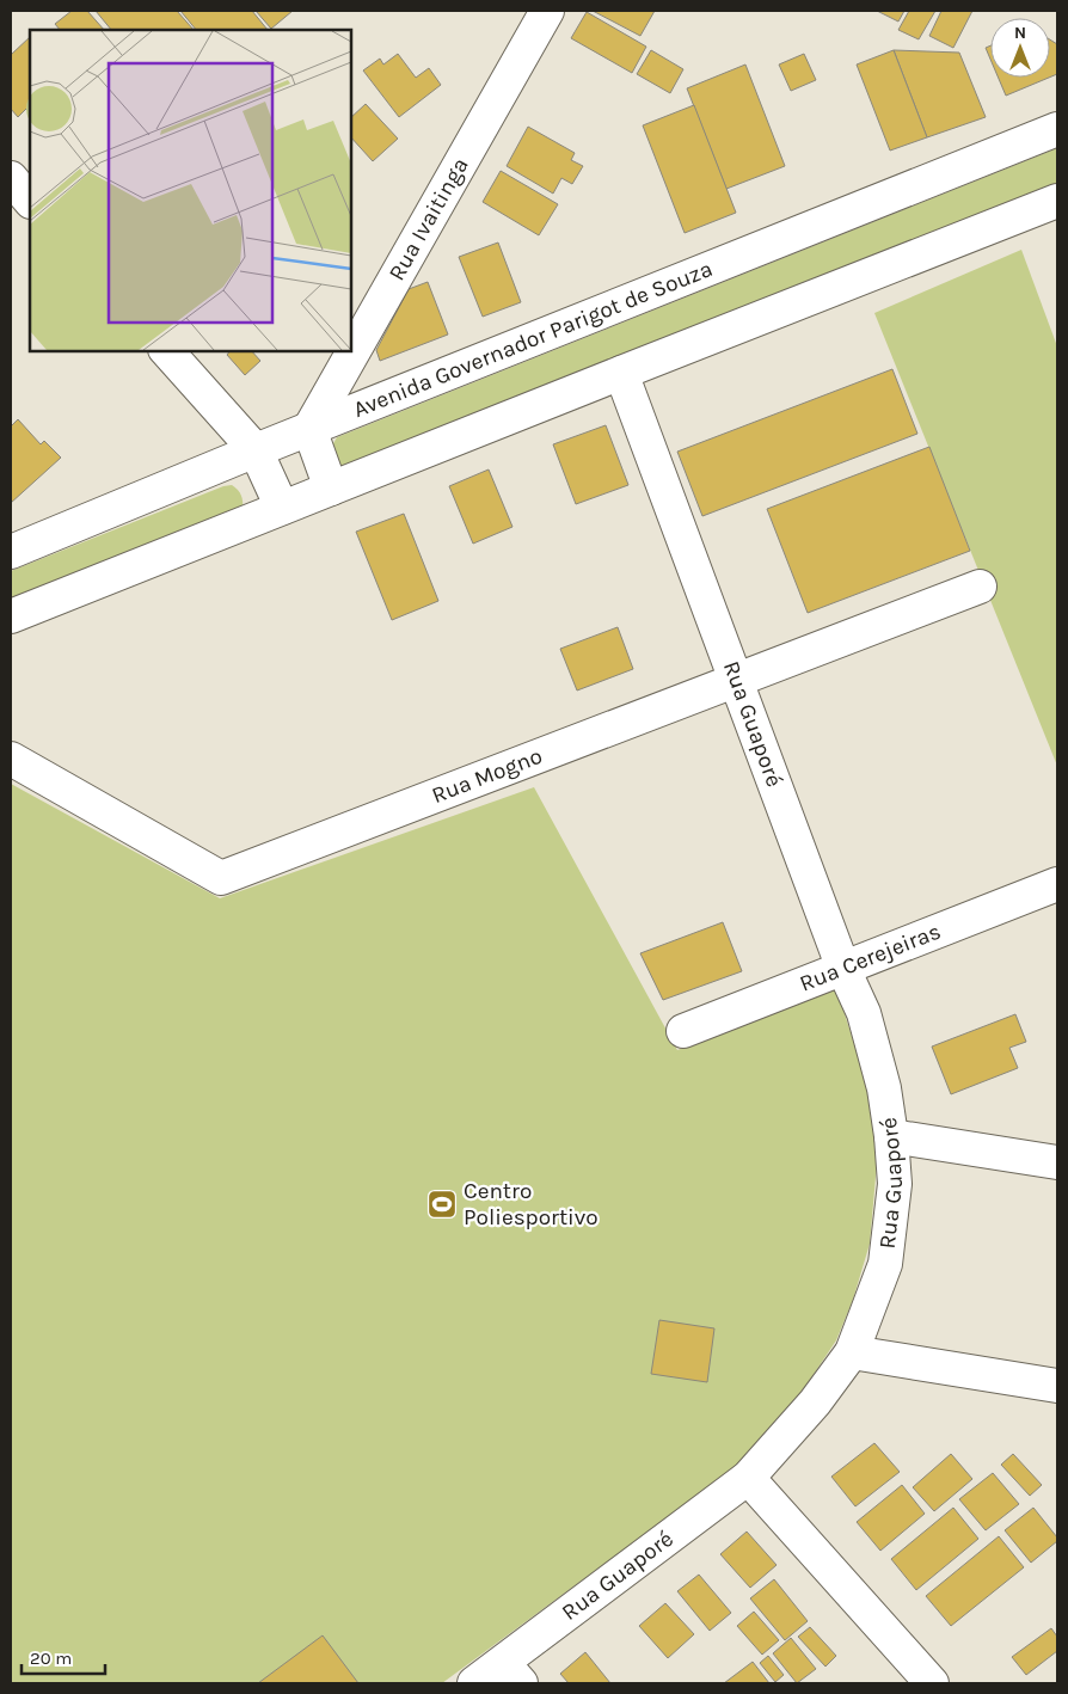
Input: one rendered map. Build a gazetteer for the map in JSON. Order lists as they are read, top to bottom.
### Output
{
  "streets": {
    "street": [
      "Rua Ivaitinga",
      "Avenida Governador Parigot de Souza",
      "Rua Guaporé",
      "Rua Mogno",
      "Rua Cerejeiras"
    ]
  },
  "crossings": [
    ["Rua Ivaitinga", "Avenida Governador Parigot de Souza"],
    ["Rua Guaporé", "Rua Mogno"],
    ["Rua Guaporé", "Rua Cerejeiras"]
  ],
  "places": {
    "sports": ["Centro Poliesportivo"]
  },
  "scale_bar": "20 m",
  "north": "top"
}
